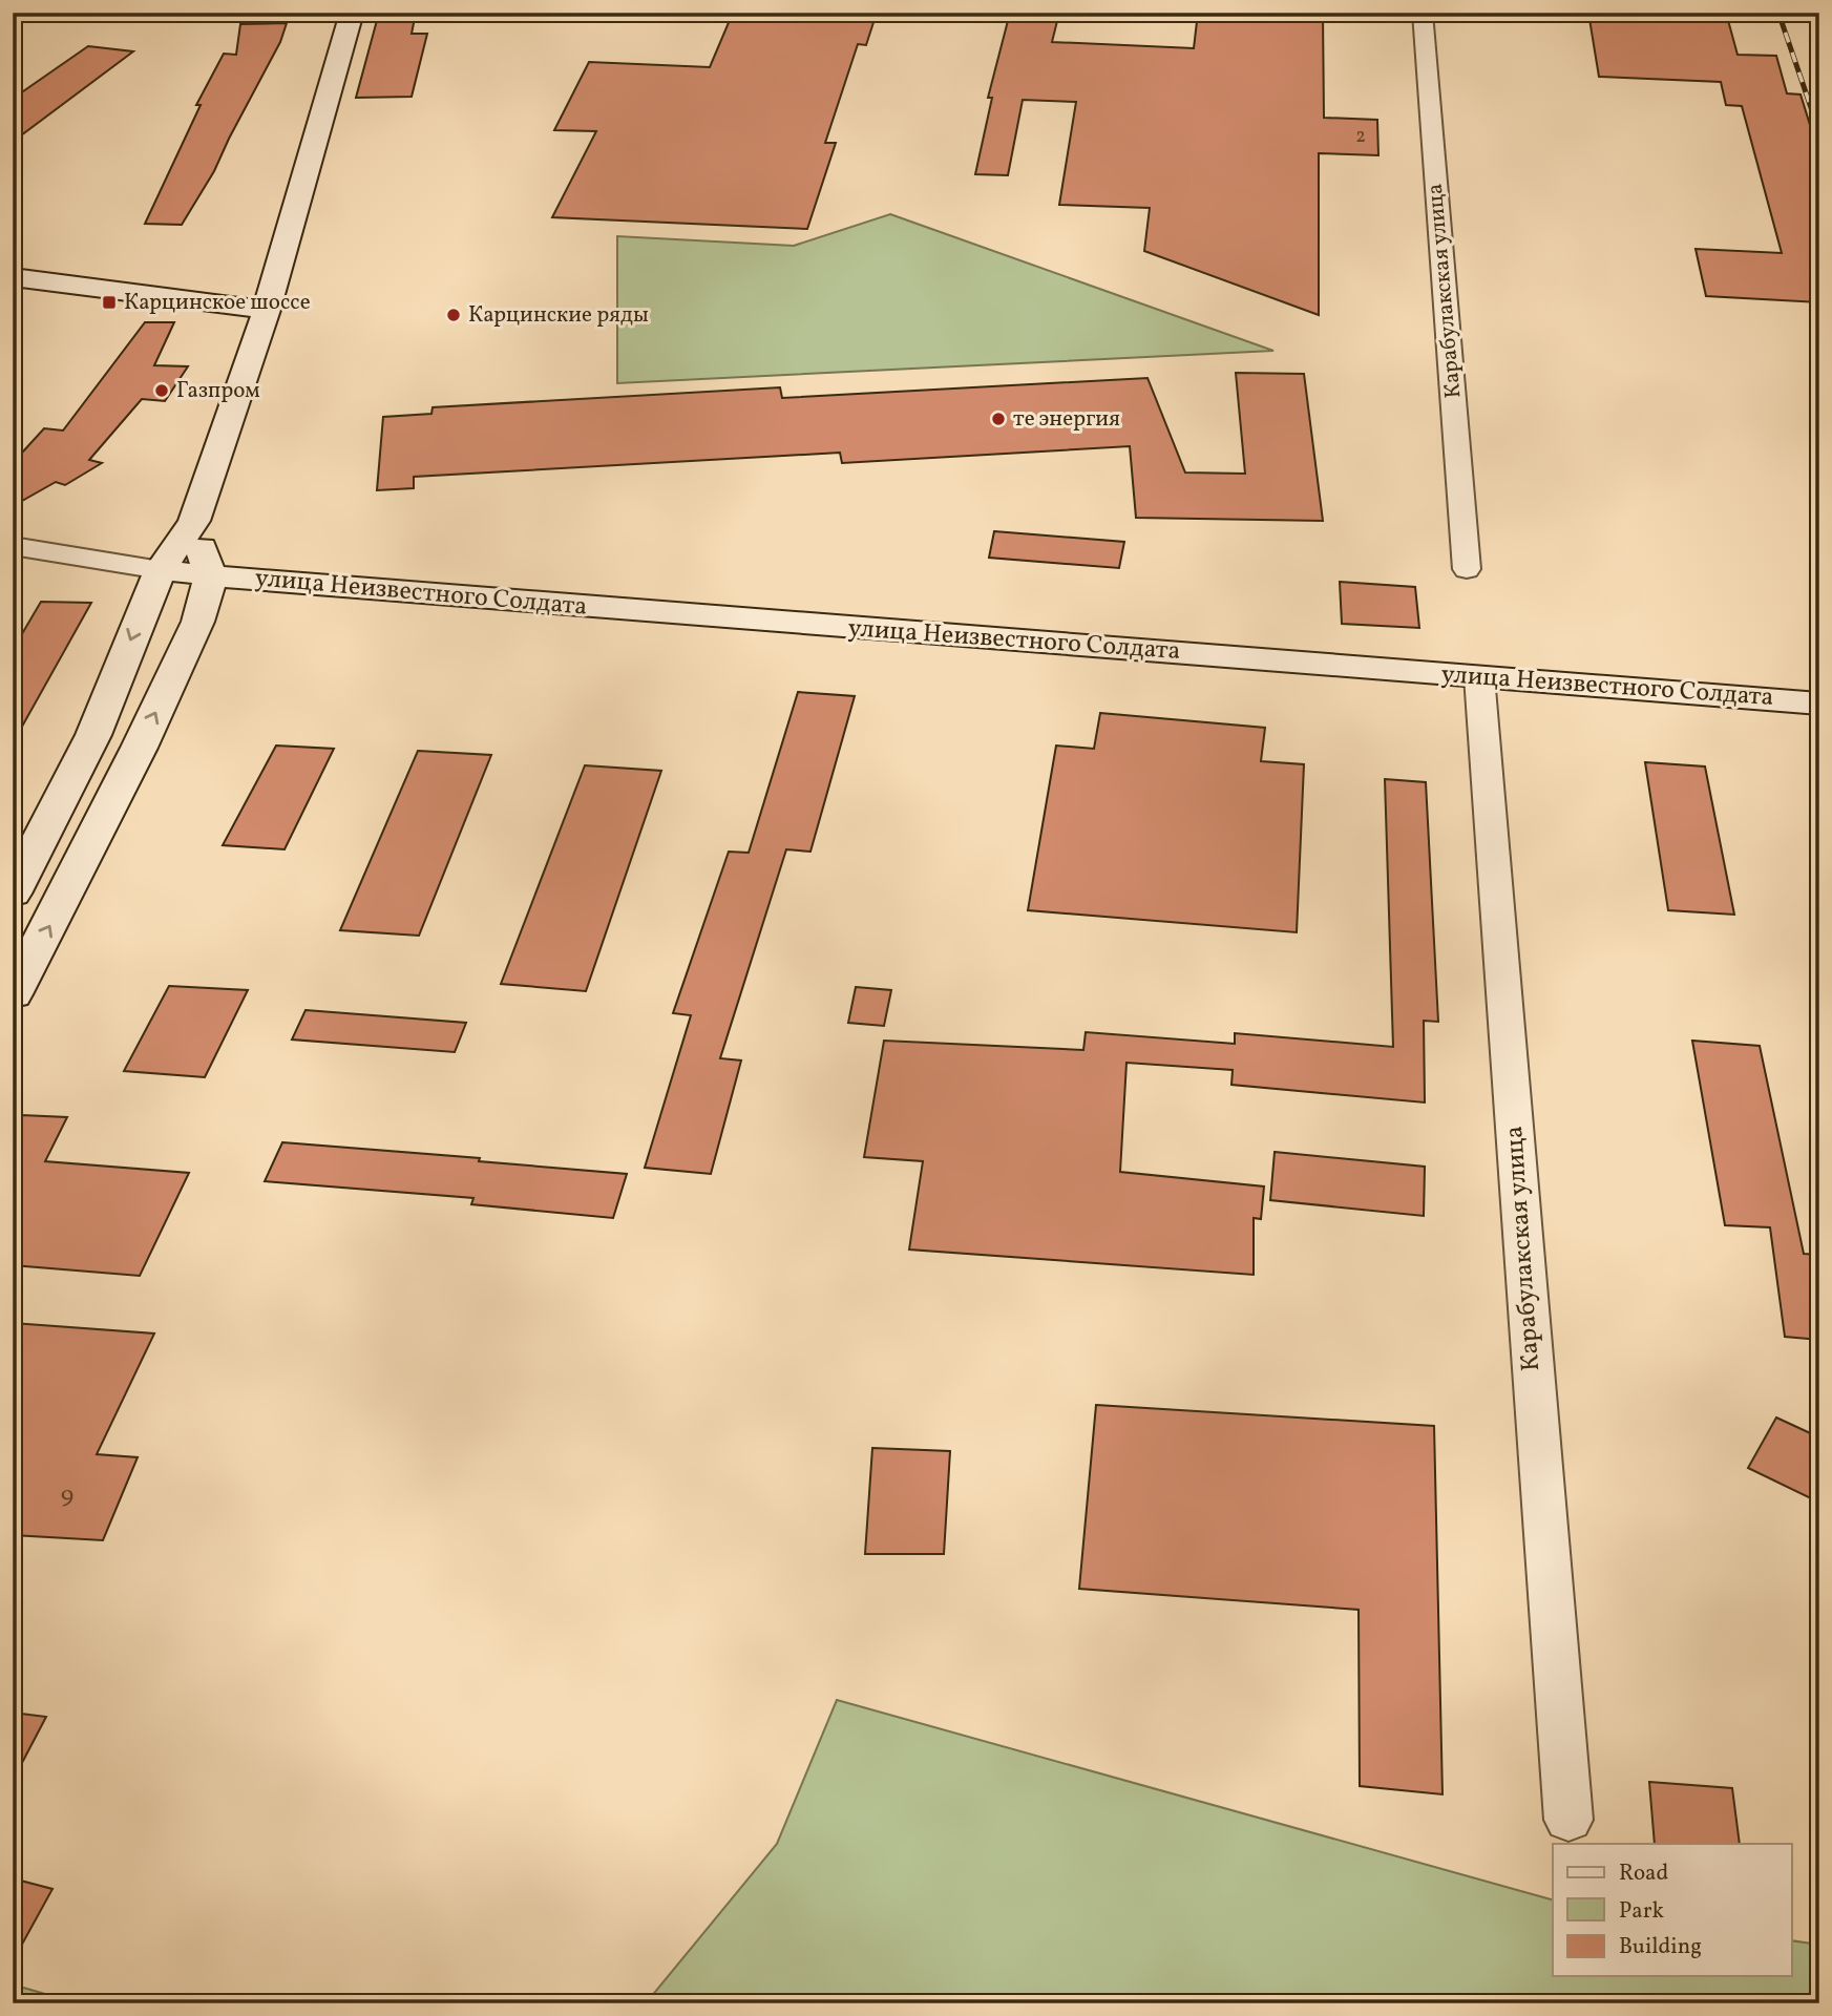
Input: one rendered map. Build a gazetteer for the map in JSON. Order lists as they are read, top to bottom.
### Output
{
  "streets": {
    "main road": ["улица Неизвестного Солдата"],
    "street": ["Карабулакская улица"]
  },
  "crossings": [
    ["Карабулакская улица", "улица Неизвестного Солдата"]
  ],
  "places": {
    "transit": ["Карцинское шоссе"],
    "other": ["Карцинские ряды", "Газпром", "те энергия"]
  },
  "house_numbers": ["2", "9"],
  "legend": ["Road", "Park", "Building"]
}
